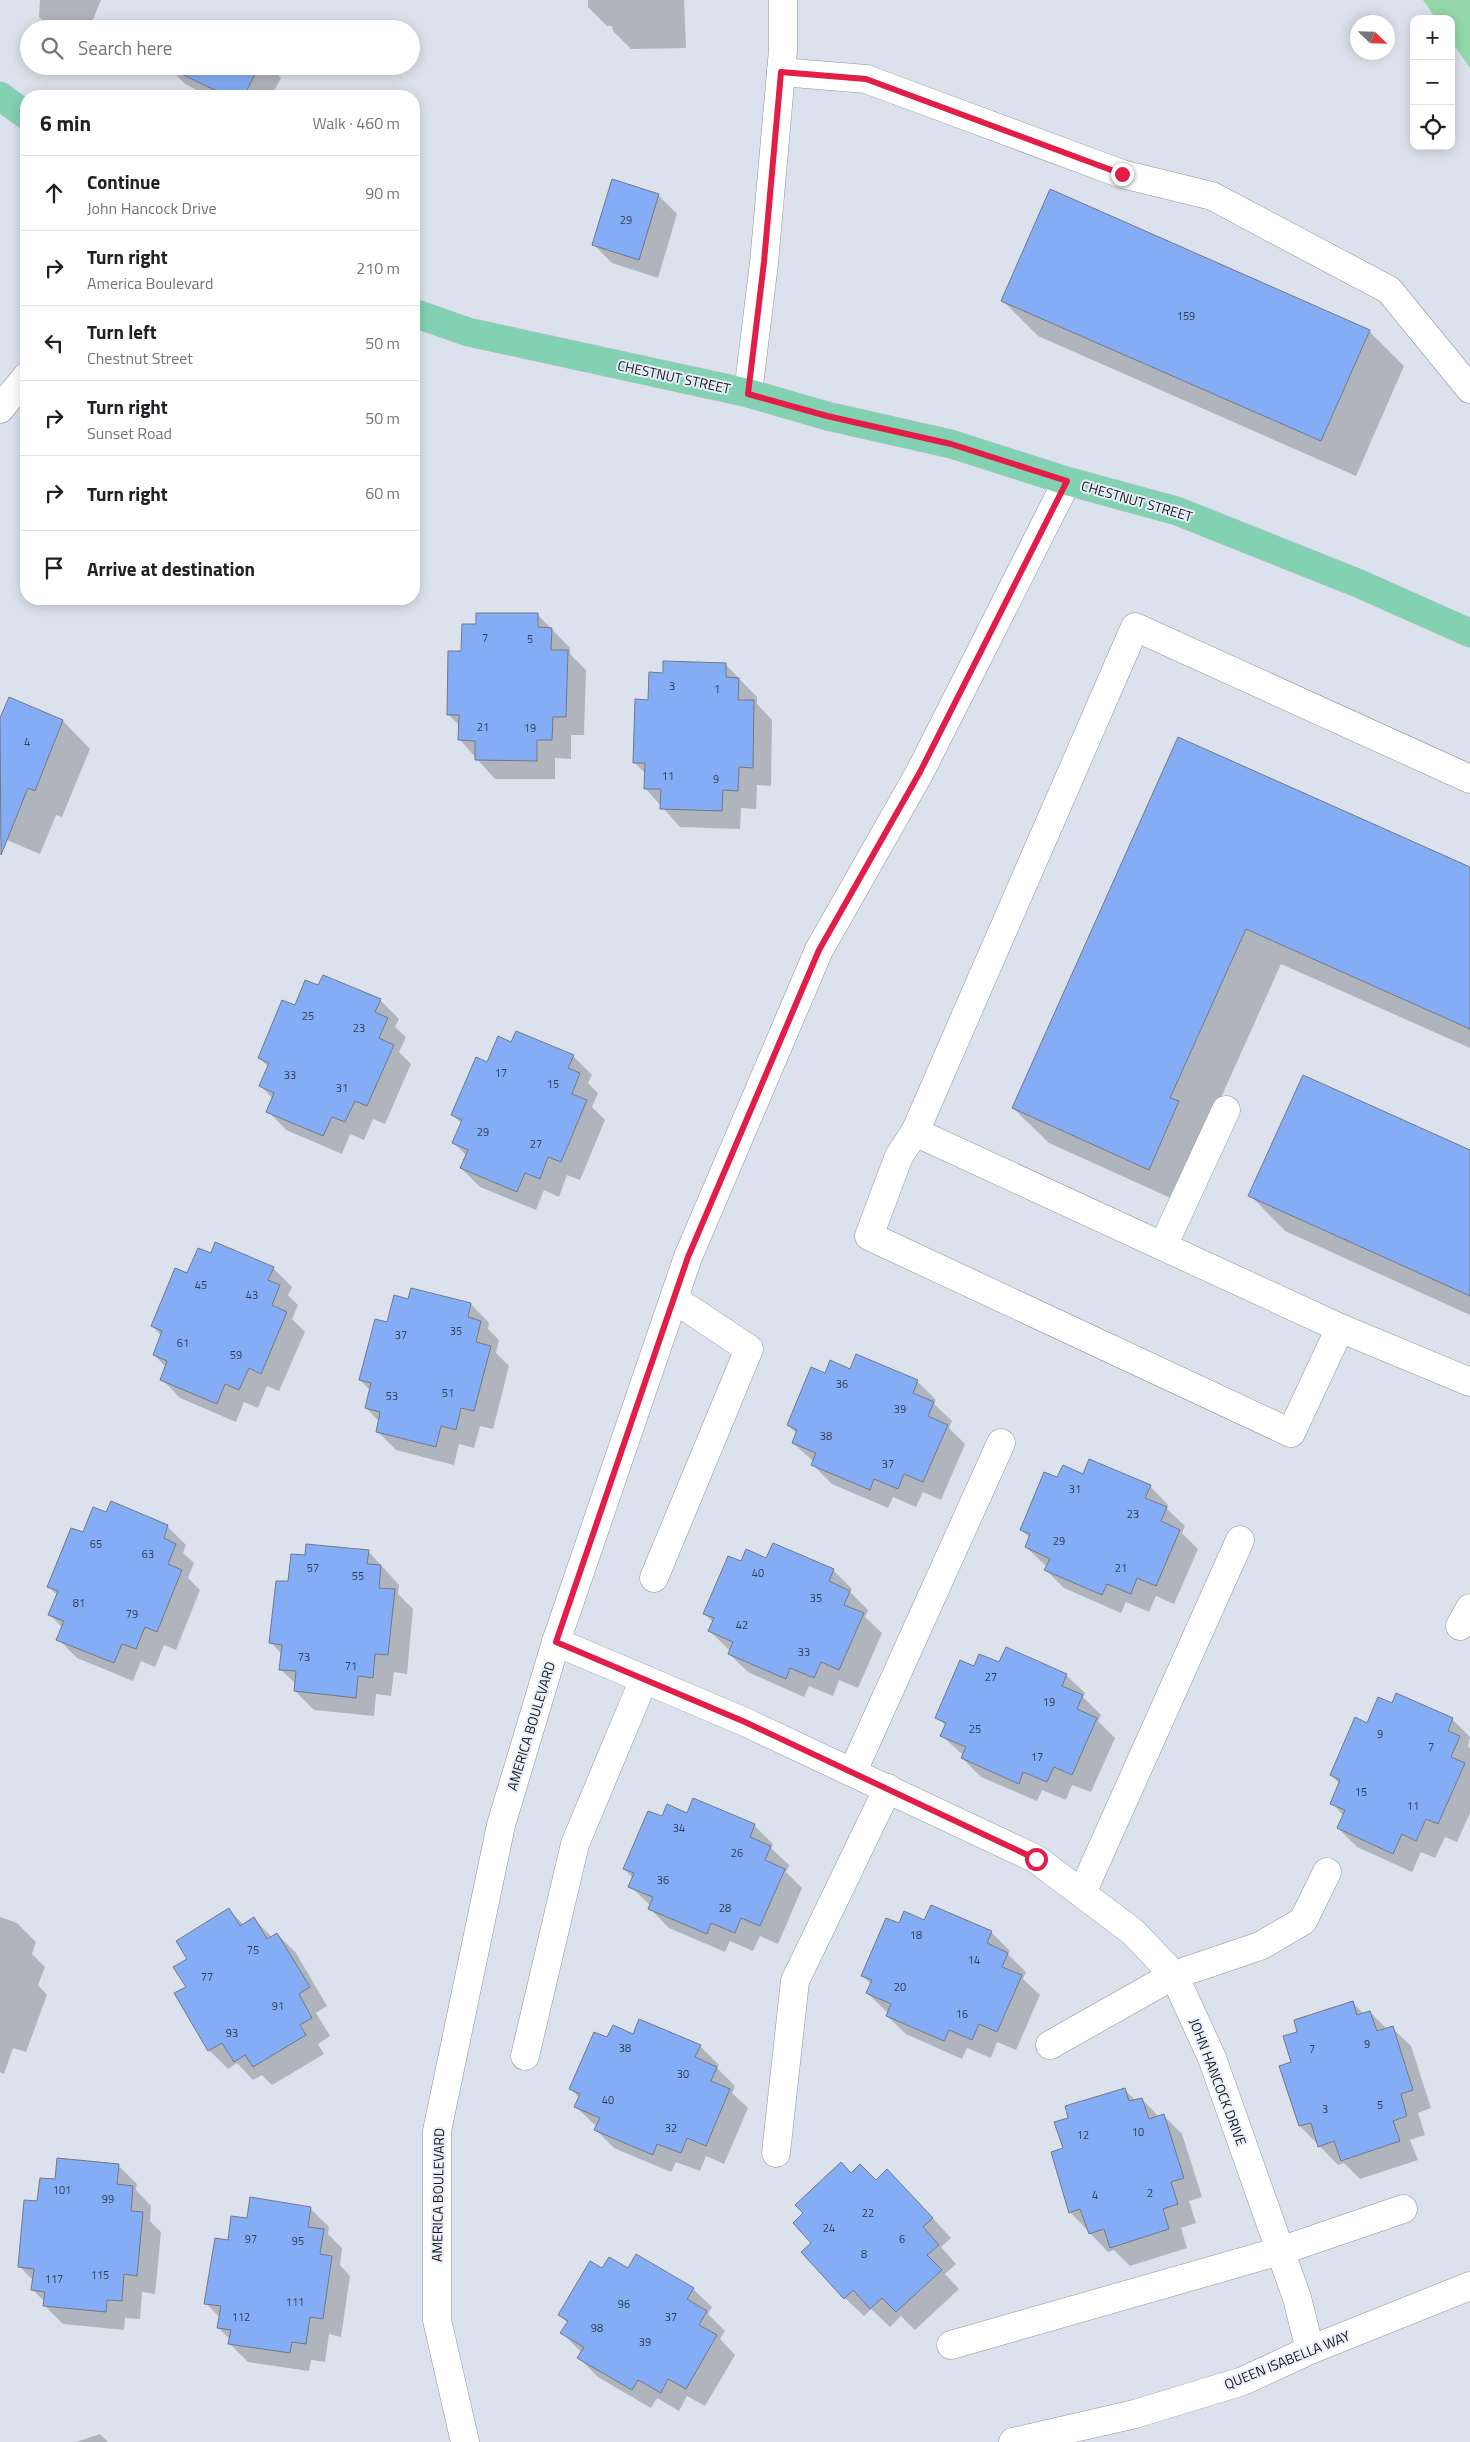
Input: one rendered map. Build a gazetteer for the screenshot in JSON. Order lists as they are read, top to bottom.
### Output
{
  "streets": {
    "main road": ["CHESTNUT STREET"],
    "street": ["AMERICA BOULEVARD", "JOHN HANCOCK DRIVE", "QUEEN ISABELLA WAY"]
  },
  "crossings": [
    ["CHESTNUT STREET", "AMERICA BOULEVARD"],
    ["AMERICA BOULEVARD", "JOHN HANCOCK DRIVE"],
    ["JOHN HANCOCK DRIVE", "QUEEN ISABELLA WAY"]
  ],
  "house_numbers": [
    "29",
    "159",
    "7",
    "5",
    "3",
    "1",
    "21",
    "19",
    "4",
    "11",
    "9",
    "25",
    "23",
    "17",
    "33",
    "15",
    "31",
    "29",
    "27",
    "45",
    "43",
    "35",
    "37",
    "61",
    "59",
    "36",
    "51",
    "53",
    "39",
    "38",
    "37",
    "31",
    "23",
    "29",
    "65",
    "63",
    "57",
    "21",
    "40",
    "55",
    "35",
    "81",
    "79",
    "42",
    "33",
    "73",
    "71",
    "27",
    "19",
    "25",
    "9",
    "7",
    "17",
    "15",
    "11",
    "34",
    "26",
    "36",
    "28",
    "18",
    "75",
    "14",
    "77",
    "20",
    "91",
    "16",
    "93",
    "9",
    "38",
    "7",
    "30",
    "40",
    "5",
    "3",
    "32",
    "10",
    "12",
    "101",
    "2",
    "4",
    "99",
    "22",
    "24",
    "97",
    "6",
    "95",
    "8",
    "115",
    "117",
    "111",
    "96",
    "112",
    "37",
    "98",
    "39"
  ],
  "north": "bottom right",
  "page": {
    "map_buttons": ["+", "−"],
    "search": "Search here",
    "heading": ["6 min", "Walk · 460 m"],
    "list": [
      ["Continue", "John Hancock Drive", "90 m"],
      ["Turn right", "America Boulevard", "210 m"],
      ["Turn left", "Chestnut Street", "50 m"],
      ["Turn right", "Sunset Road", "50 m"],
      ["Turn right", "60 m"],
      "Arrive at destination"
    ]
  }
}
